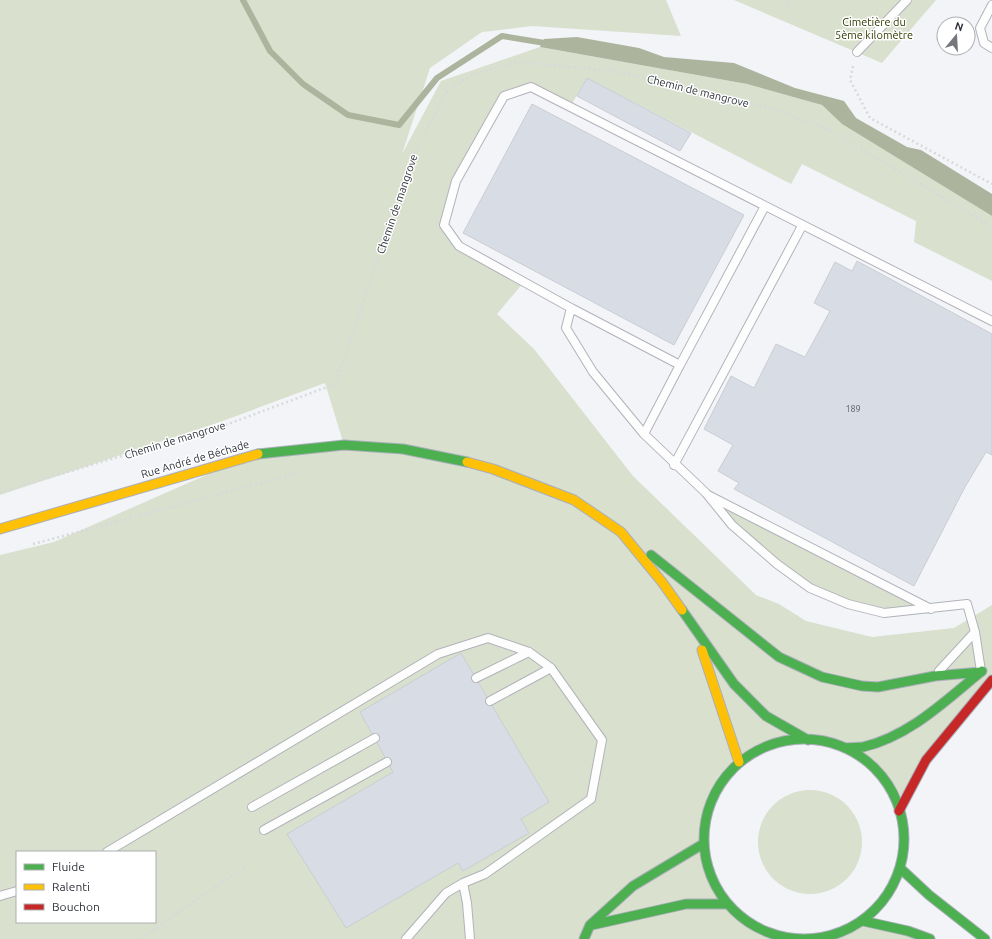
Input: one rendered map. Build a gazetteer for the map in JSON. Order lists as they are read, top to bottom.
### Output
{
  "streets": {
    "main road": ["Rue André de Béchade"],
    "path": ["Chemin de mangrove"]
  },
  "parks": ["Cimetière du 5ème kilomètre"],
  "house_numbers": ["189"],
  "legend": ["Fluide", "Ralenti", "Bouchon"],
  "north": "top"
}
